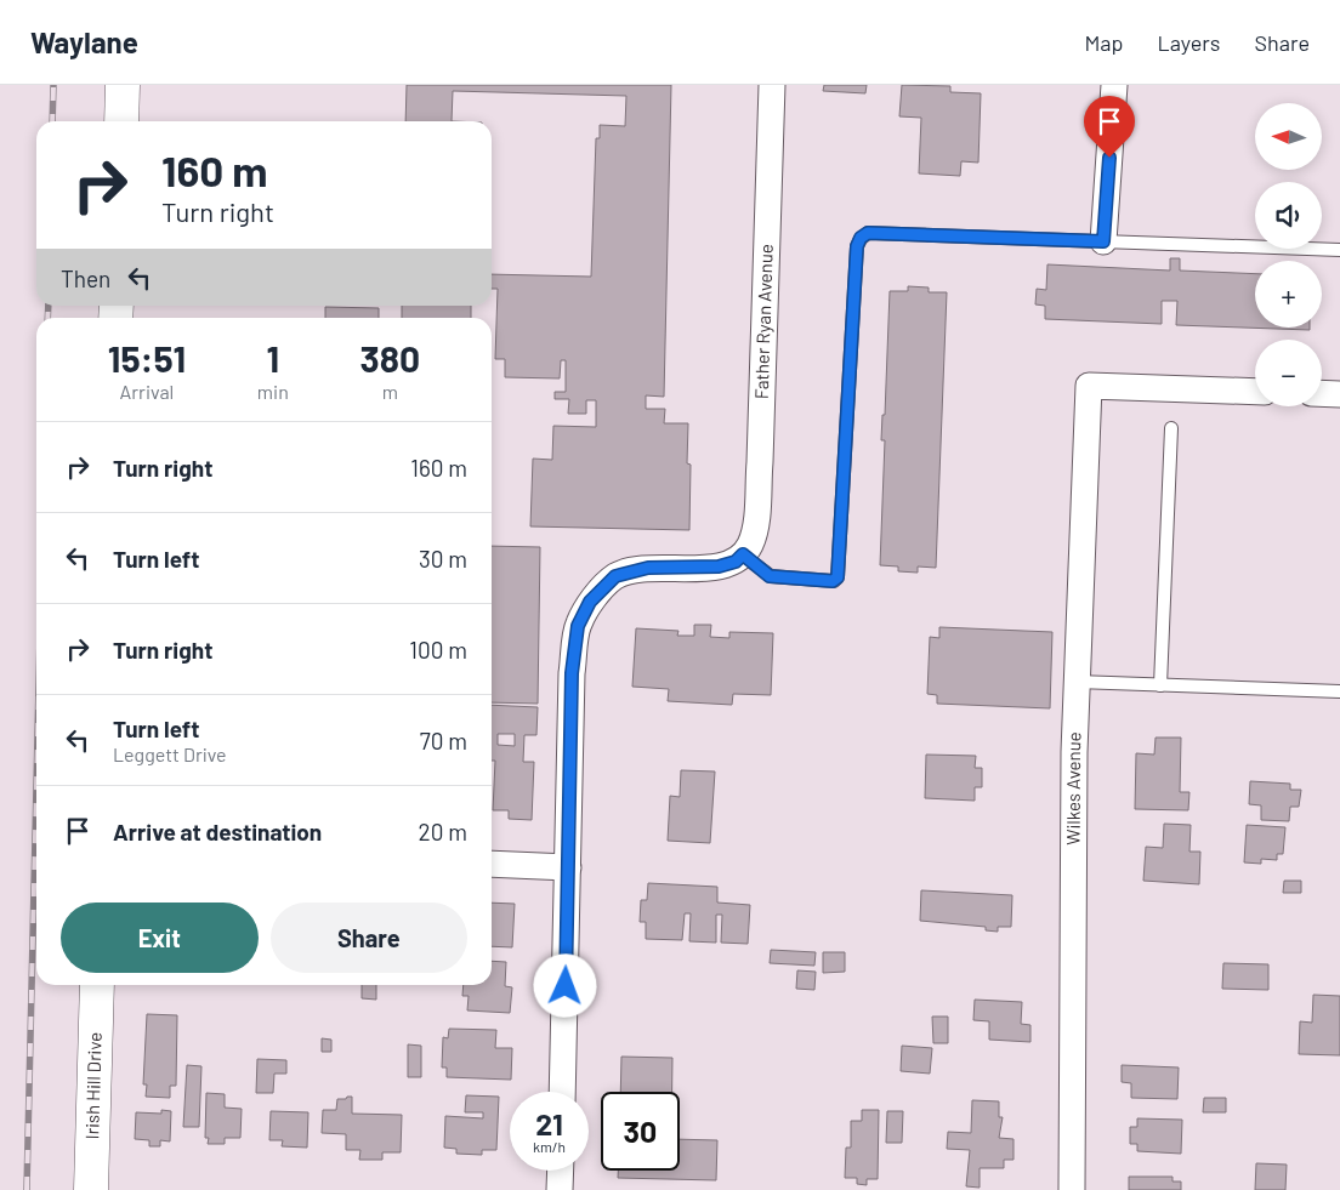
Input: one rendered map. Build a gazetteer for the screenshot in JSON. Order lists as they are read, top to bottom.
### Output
{
  "streets": {
    "main road": ["Irish Hill Drive"],
    "street": ["Father Ryan Avenue", "Wilkes Avenue"]
  },
  "north": "left",
  "page": {
    "header": "Waylane",
    "nav": ["Map", "Layers", "Share"],
    "map_buttons": ["+", "−"],
    "turn": ["160 m", "Turn right"],
    "then": "Then",
    "eta": [
      "15:51",
      "Arrival",
      "1",
      "min",
      "380",
      "m"
    ],
    "list": [
      {
        "name": "Turn right",
        "value": "160 m"
      },
      {
        "name": "Turn left",
        "value": "30 m"
      },
      {
        "name": "Turn right",
        "value": "100 m"
      },
      {
        "name": "Turn left",
        "note": "Leggett Drive",
        "value": "70 m"
      },
      {
        "name": "Arrive at destination",
        "value": "20 m"
      }
    ],
    "buttons": ["Exit", "Share"],
    "speed": "21 km/h",
    "limit": "30"
  }
}
